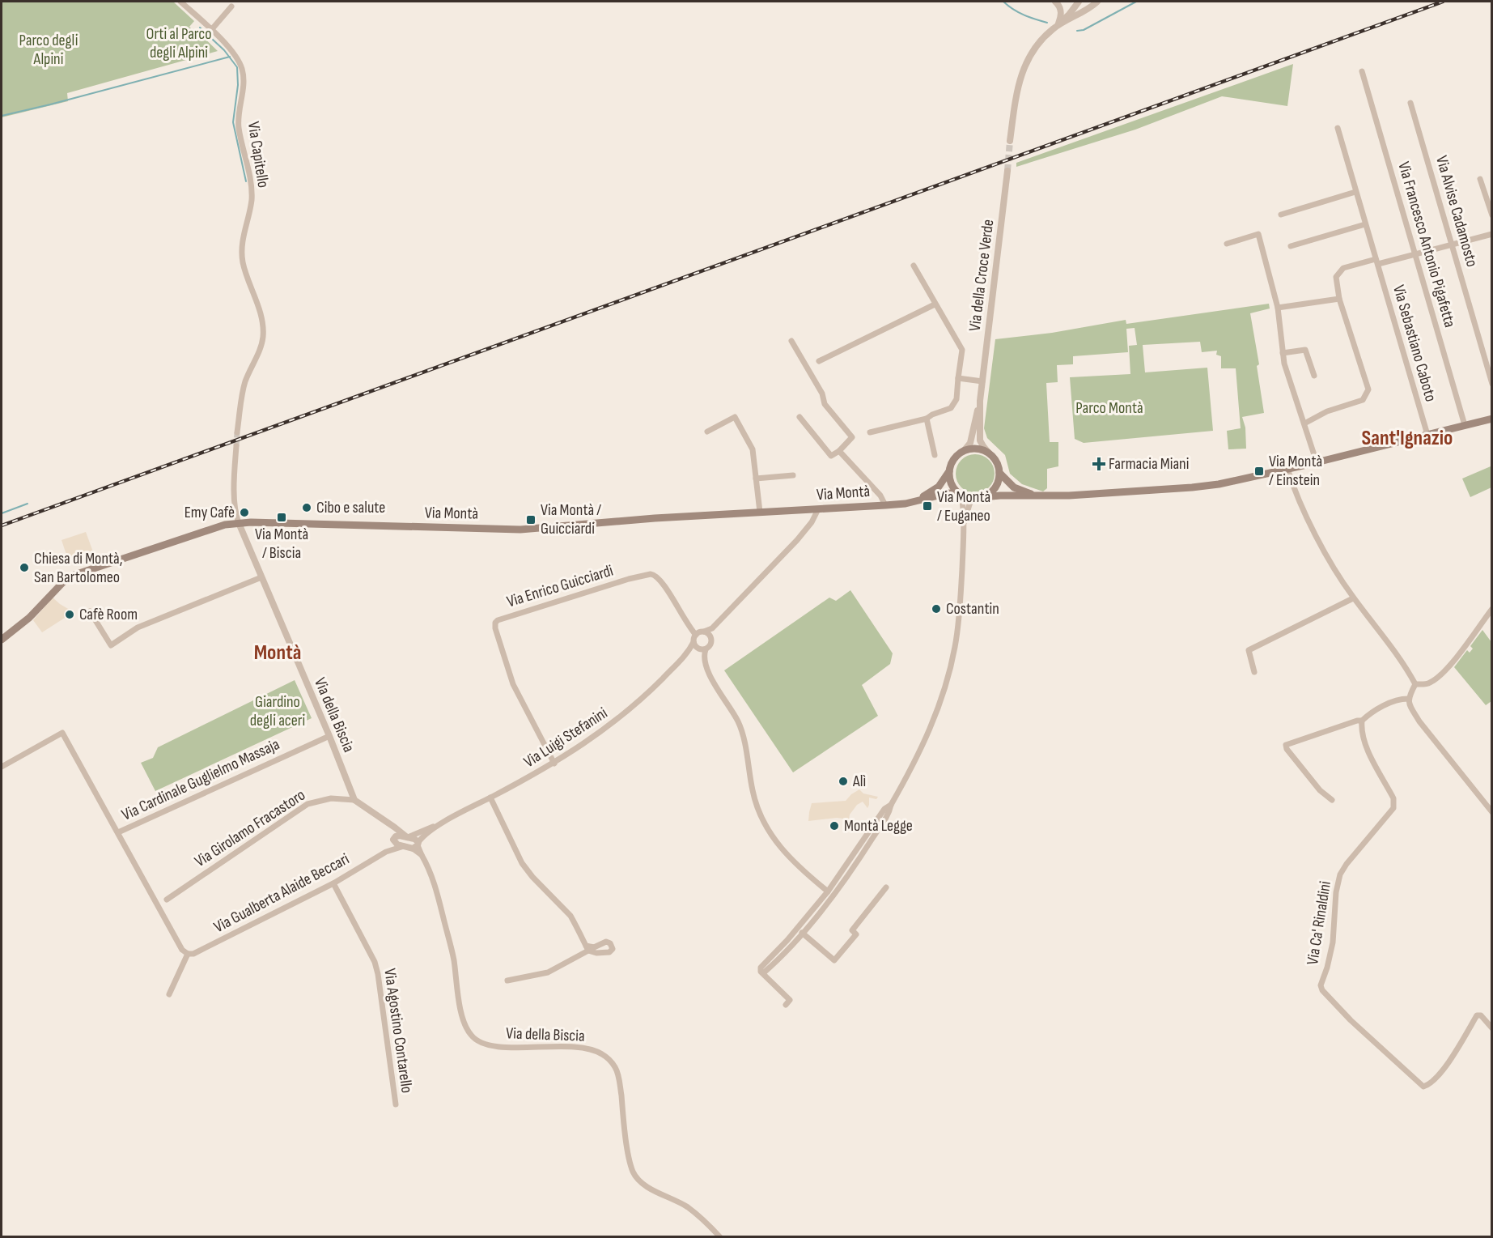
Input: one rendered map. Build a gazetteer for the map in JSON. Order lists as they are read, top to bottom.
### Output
{
  "streets": {
    "main road": ["Via Montà"],
    "street": [
      "Via Capitello",
      "Via Alvise Cadamosto",
      "Via Francesco Antonio Pigafetta",
      "Via della Croce Verde",
      "Via Sebastiano Caboto",
      "Via Enrico Guicciardi",
      "Via della Biscia",
      "Via Luigi Stefanini",
      "Via Cardinale Guglielmo Massaja",
      "Via Girolamo Fracastoro",
      "Via Gualberta Alaide Beccari",
      "Via Ca' Rinaldini",
      "Via Agostino Contarello"
    ]
  },
  "crossings": [
    ["Via Francesco Antonio Pigafetta", "Via Montà"],
    ["Via della Croce Verde", "Via Montà"],
    ["Via Sebastiano Caboto", "Via Montà"],
    ["Via Montà", "Via della Biscia"],
    ["Via Enrico Guicciardi", "Via Luigi Stefanini"],
    ["Via della Biscia", "Via Luigi Stefanini"],
    ["Via della Biscia", "Via Cardinale Guglielmo Massaja"],
    ["Via della Biscia", "Via Girolamo Fracastoro"],
    ["Via della Biscia", "Via Gualberta Alaide Beccari"],
    ["Via Cardinale Guglielmo Massaja", "Via Gualberta Alaide Beccari"],
    ["Via Gualberta Alaide Beccari", "Via Agostino Contarello"]
  ],
  "districts": ["Sant'Ignazio", "Montà"],
  "parks": [
    "Orti al Parco degli Alpini",
    "Parco degli Alpini",
    "Parco Montà",
    "Giardino degli aceri"
  ],
  "places": {
    "health": ["Farmacia Miani"],
    "transit": [
      "Via Montà / Einstein",
      "Via Montà / Euganeo",
      "Via Montà / Biscia",
      "Via Montà / Guicciardi"
    ],
    "other": [
      "Cibo e salute",
      "Emy Cafè",
      "Chiesa di Montà, San Bartolomeo",
      "Costantin",
      "Cafè Room",
      "Alì",
      "Montà Legge"
    ]
  }
}
